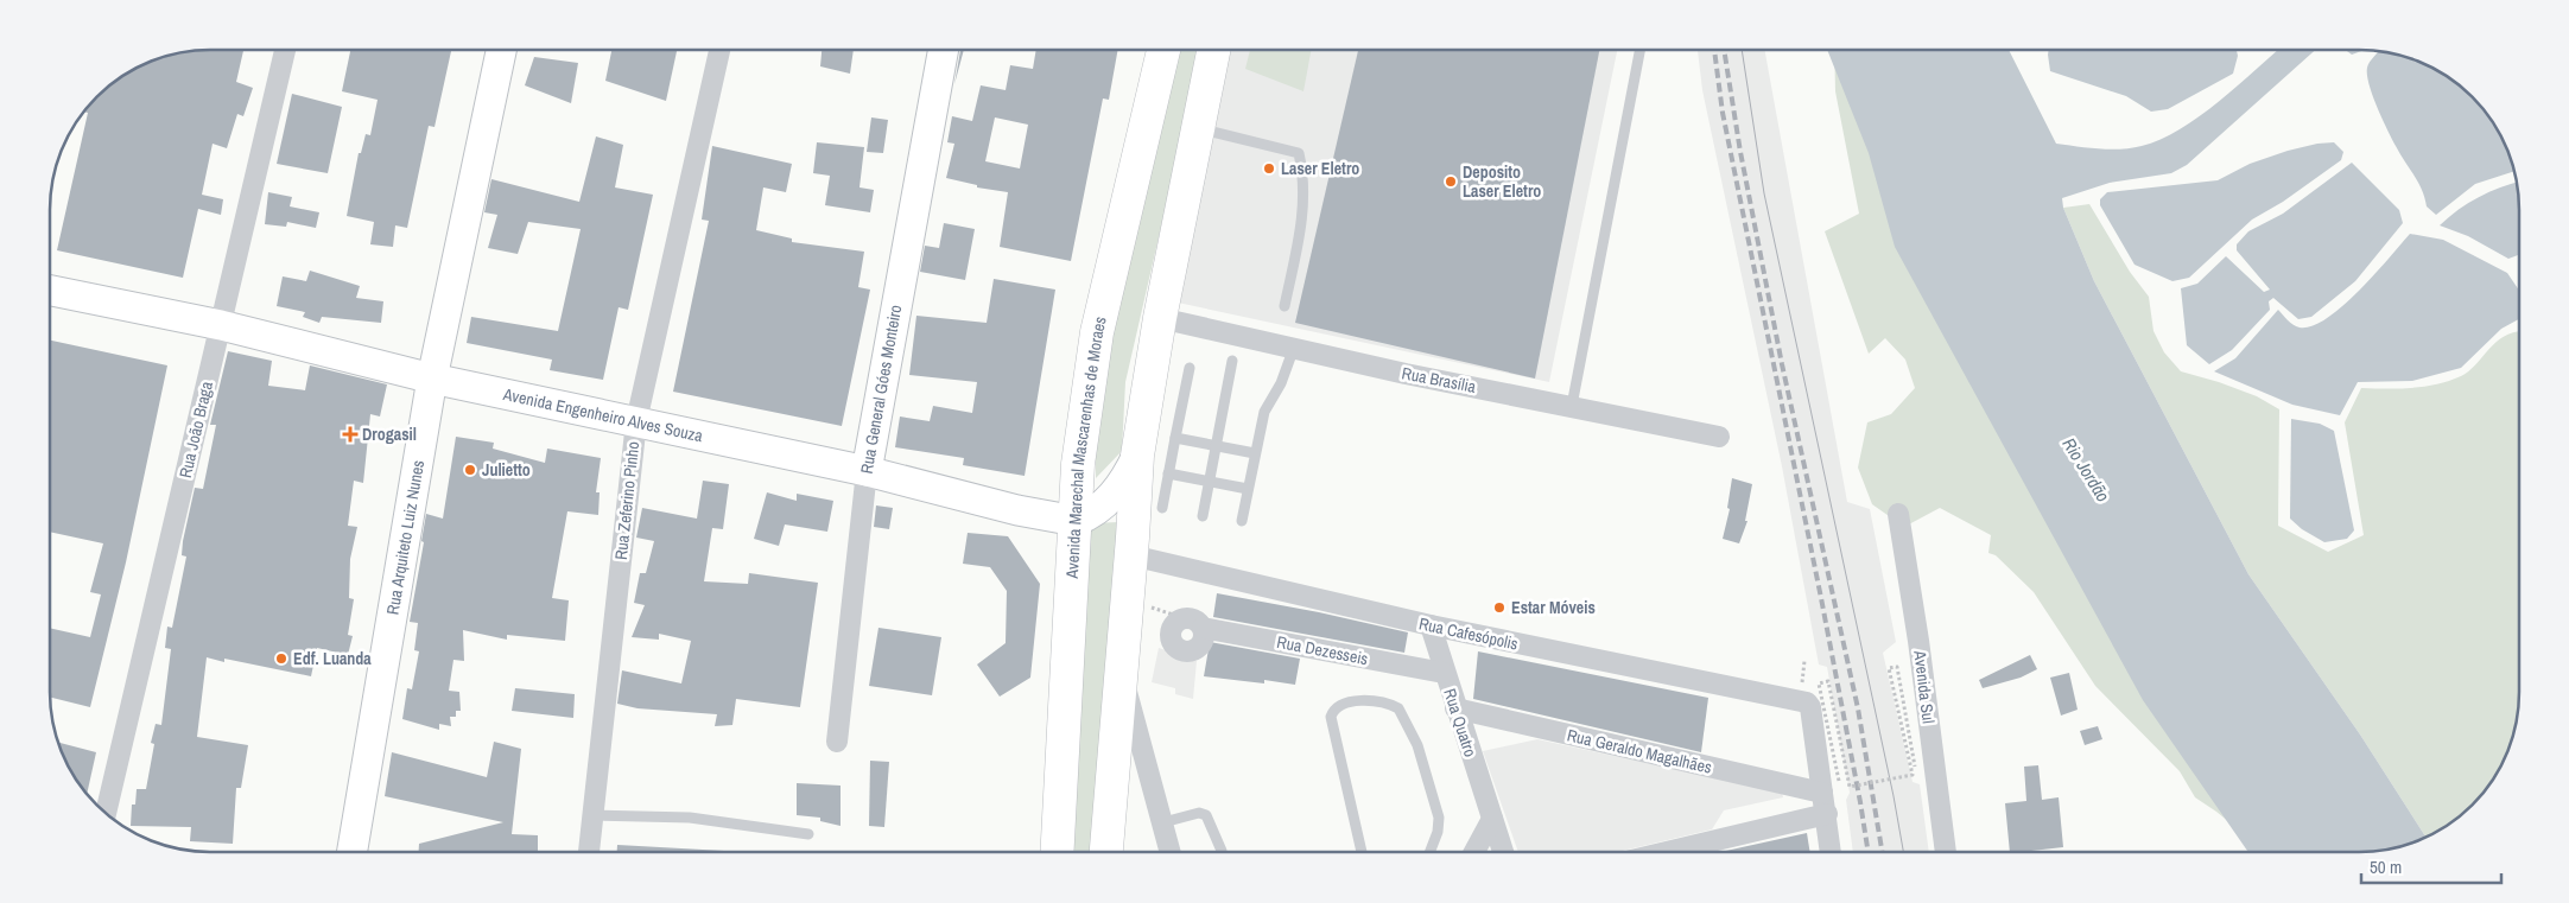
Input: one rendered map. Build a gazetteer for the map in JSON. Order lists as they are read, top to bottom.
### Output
{
  "streets": {
    "highway": ["Avenida Marechal Mascarenhas de Moraes"],
    "main road": ["Rua General Góes Monteiro", "Avenida Engenheiro Alves Souza", "Rua Arquiteto Luiz Nunes"],
    "street": [
      "Rua Brasília",
      "Rua João Braga",
      "Rua Zeferino Pinho",
      "Rua Cafesópolis",
      "Rua Dezesseis",
      "Avenida Sul",
      "Rua Quatro",
      "Rua Geraldo Magalhães"
    ]
  },
  "crossings": [
    ["Rua General Góes Monteiro", "Avenida Engenheiro Alves Souza"],
    ["Avenida Engenheiro Alves Souza", "Rua João Braga"],
    ["Avenida Engenheiro Alves Souza", "Avenida Marechal Mascarenhas de Moraes"],
    ["Avenida Engenheiro Alves Souza", "Rua Zeferino Pinho"],
    ["Avenida Engenheiro Alves Souza", "Rua Arquiteto Luiz Nunes"],
    ["Rua Cafesópolis", "Rua Quatro"],
    ["Rua Cafesópolis", "Rua Geraldo Magalhães"],
    ["Rua Dezesseis", "Rua Quatro"],
    ["Rua Quatro", "Rua Geraldo Magalhães"]
  ],
  "water": ["Rio Jordão"],
  "places": {
    "other": [
      "Laser Eletro",
      "Deposito Laser Eletro",
      "Julietto",
      "Estar Móveis",
      "Edf. Luanda"
    ],
    "health": ["Drogasil"]
  },
  "scale_bar": "50 m"
}
